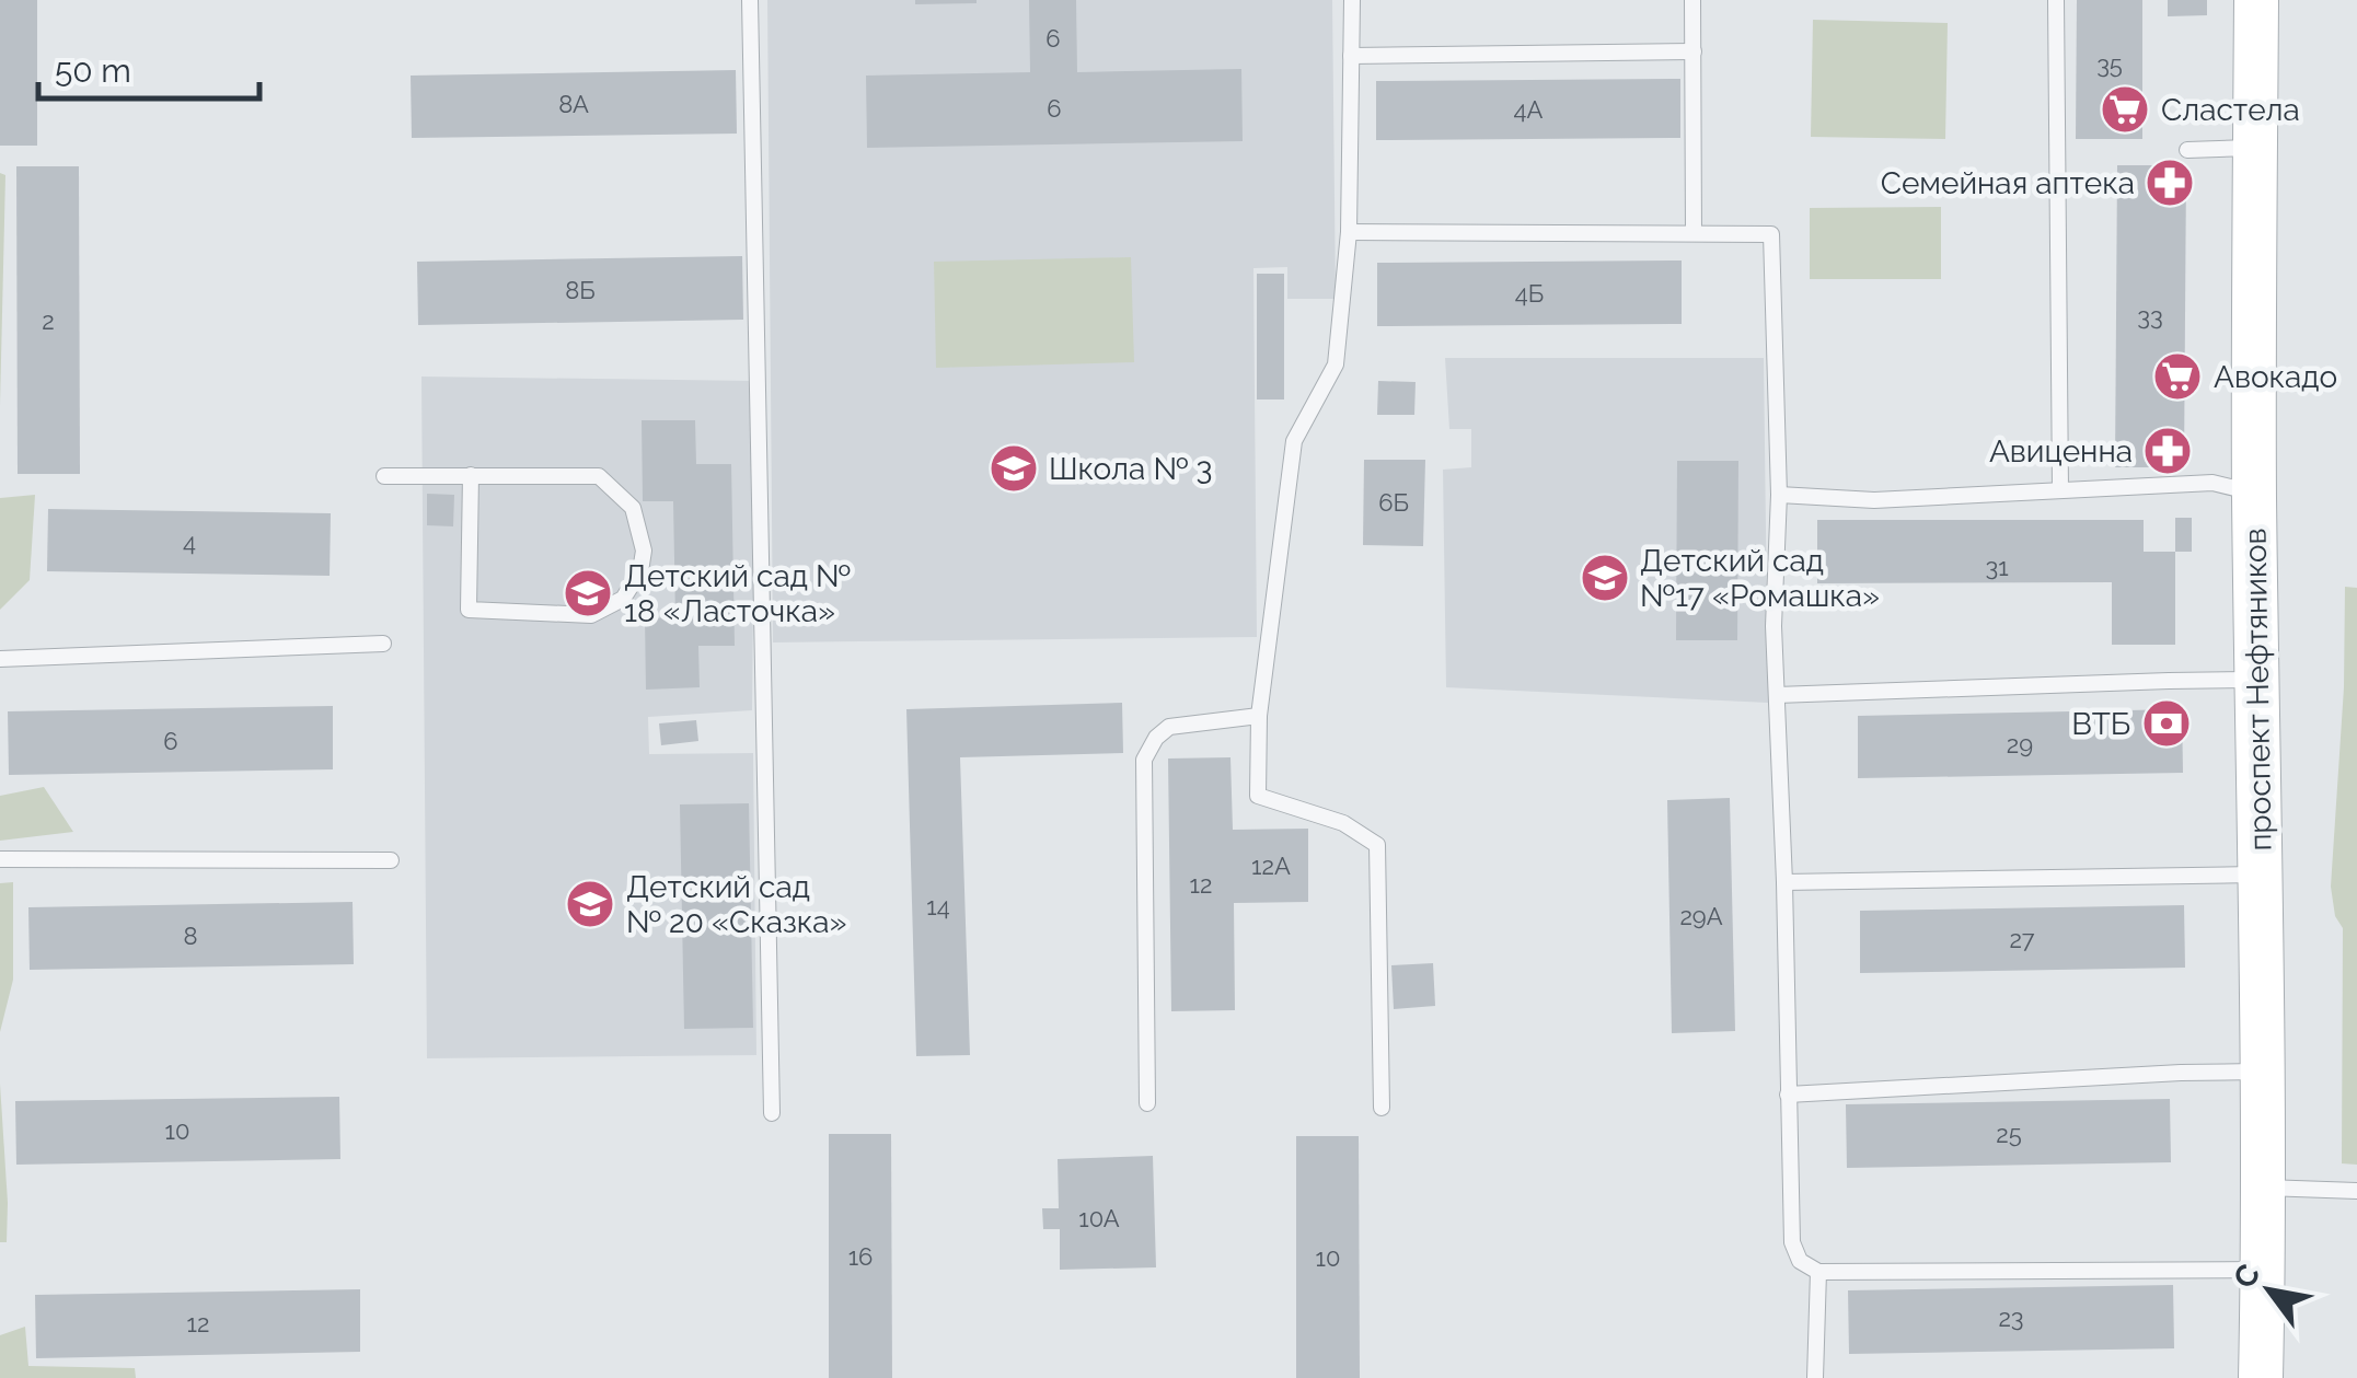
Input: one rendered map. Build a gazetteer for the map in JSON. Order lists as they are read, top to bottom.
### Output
{
  "streets": {
    "main road": ["проспект Нефтяников"]
  },
  "places": {
    "supermarket": ["Сластела", "Авокадо"],
    "pharmacy": ["Семейная аптека", "Авиценна"],
    "school or university": [
      "Школа № 3",
      "Детский сад №17 «Ромашка»",
      "Детский сад № 18 «Ласточка»",
      "Детский сад № 20 «Сказка»"
    ],
    "bank": ["ВТБ"]
  },
  "house_numbers": [
    "6",
    "35",
    "8А",
    "6",
    "4А",
    "8Б",
    "4Б",
    "33",
    "2",
    "6Б",
    "4",
    "31",
    "6",
    "29",
    "12А",
    "12",
    "14",
    "29А",
    "8",
    "27",
    "10",
    "25",
    "10А",
    "16",
    "10",
    "23",
    "12"
  ],
  "scale_bar": "50 m",
  "north": "top left"
}
